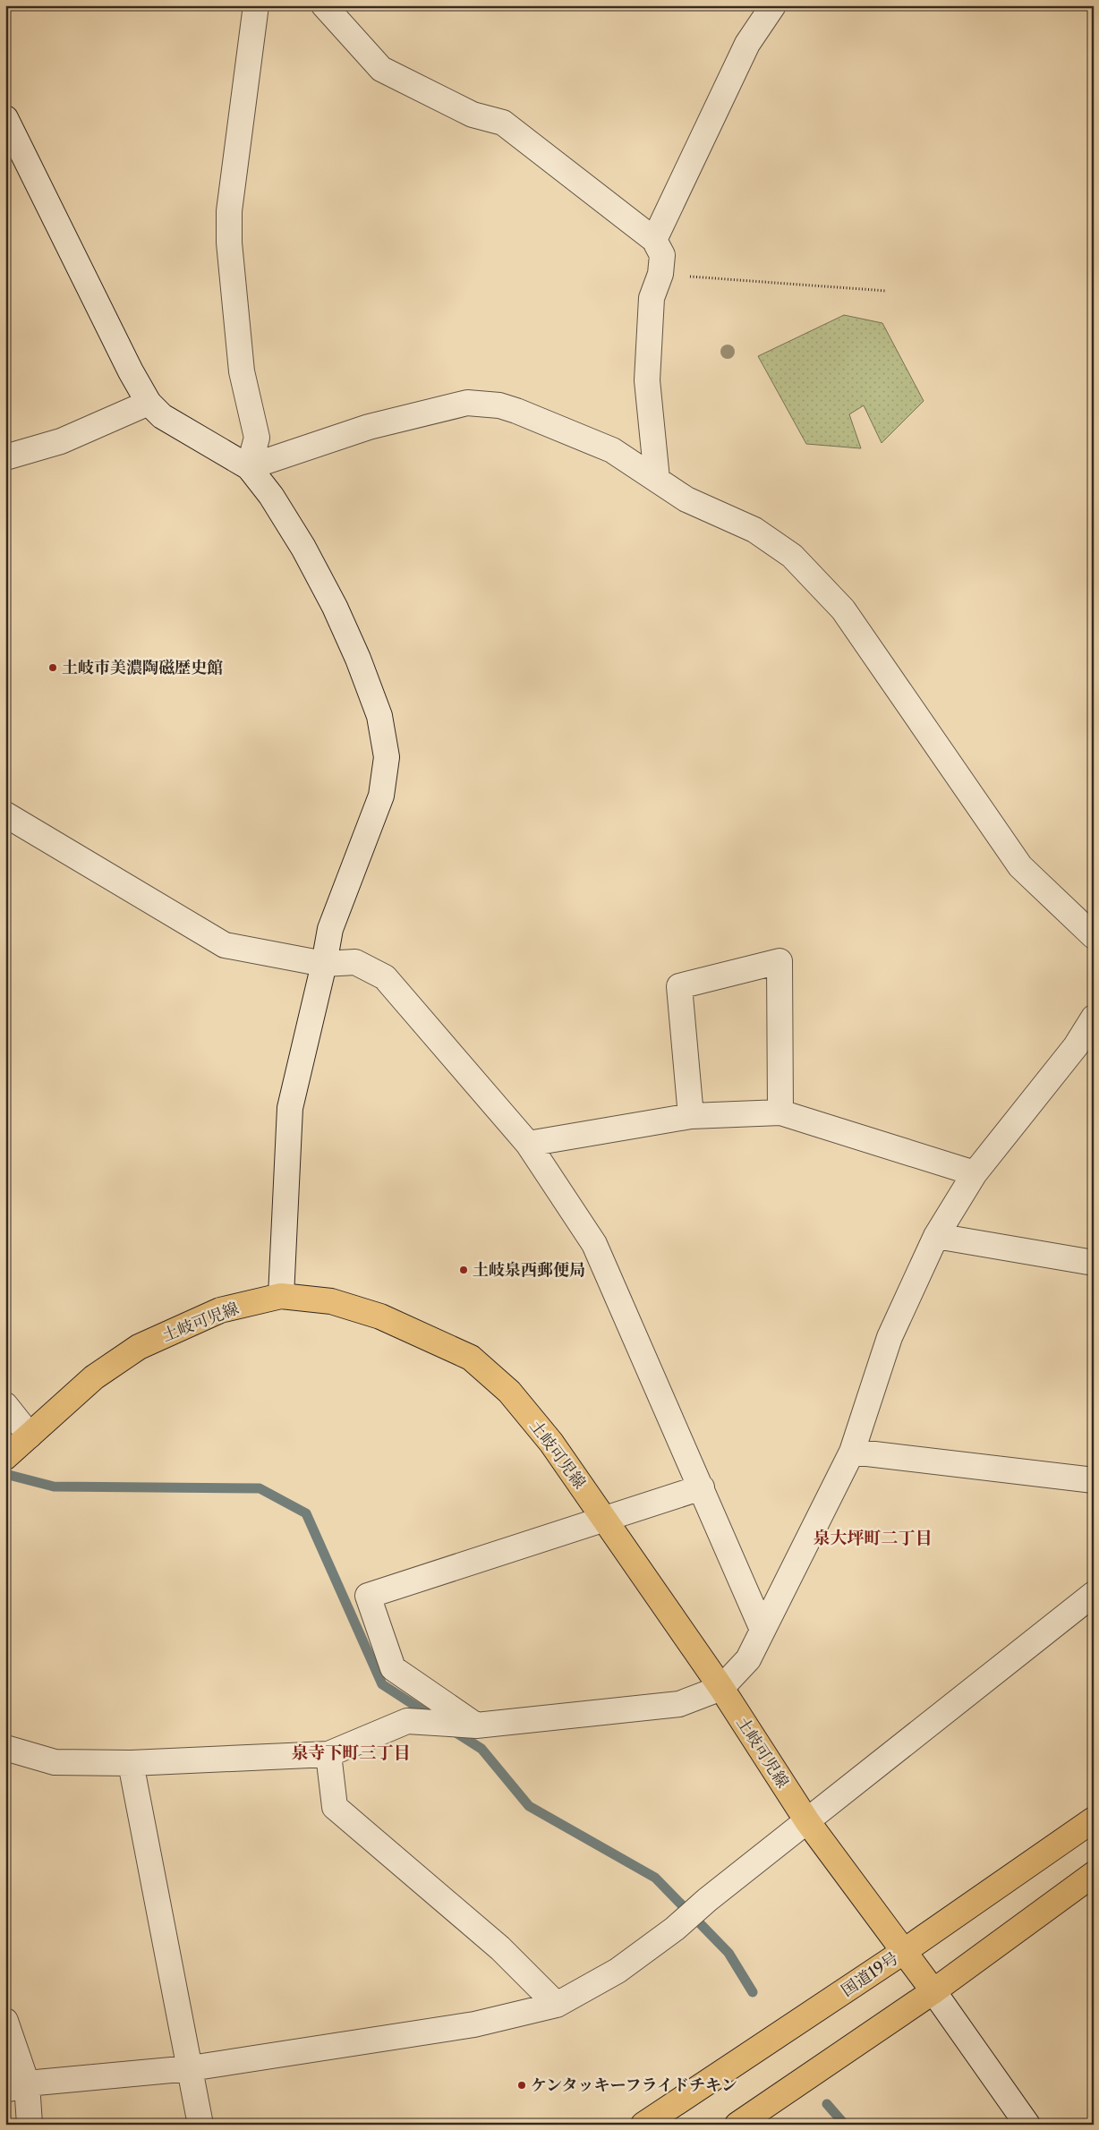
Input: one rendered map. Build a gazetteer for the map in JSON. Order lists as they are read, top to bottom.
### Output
{
  "streets": {
    "main road": ["土岐可児線", "国道19号"]
  },
  "crossings": [
    ["土岐可児線", "国道19号"]
  ],
  "districts": ["泉大坪町二丁目", "泉寺下町三丁目"],
  "places": ["土岐市美濃陶磁歴史館", "土岐泉西郵便局", "ケンタッキーフライドチキン"]
}
